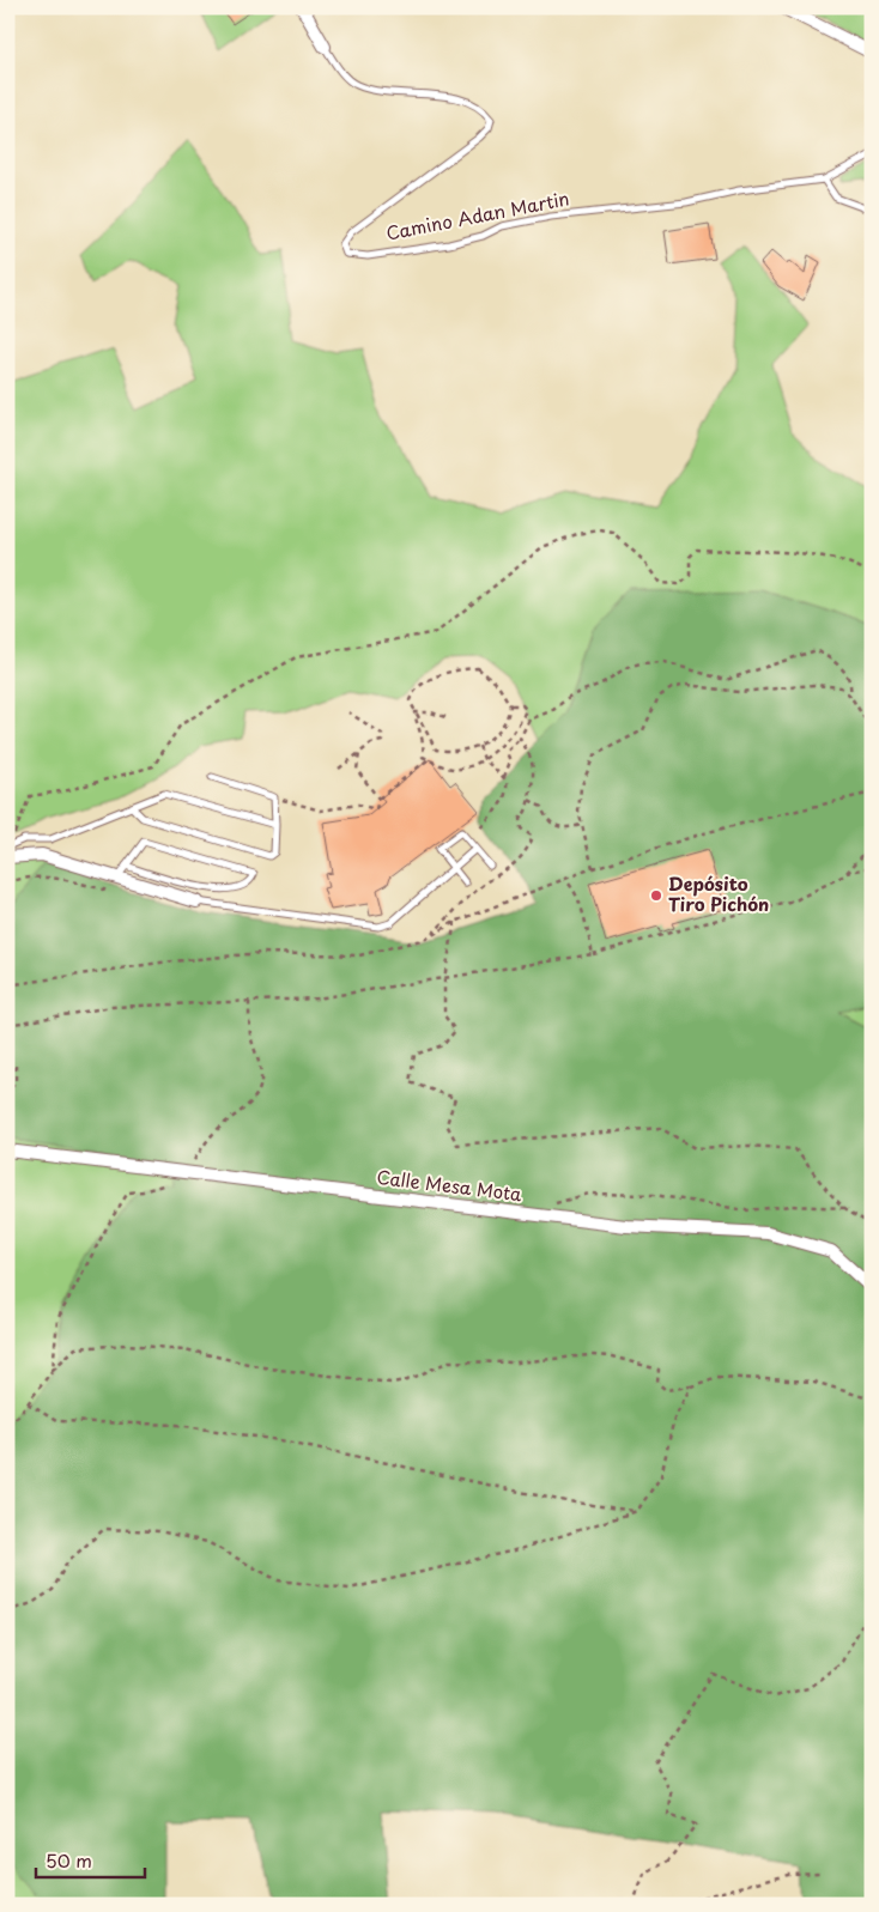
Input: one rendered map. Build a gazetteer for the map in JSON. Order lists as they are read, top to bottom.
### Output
{
  "streets": {
    "street": ["Camino Adan Martin", "Calle Mesa Mota"]
  },
  "places": ["Depósito Tiro Pichón"],
  "scale_bar": "50 m"
}
